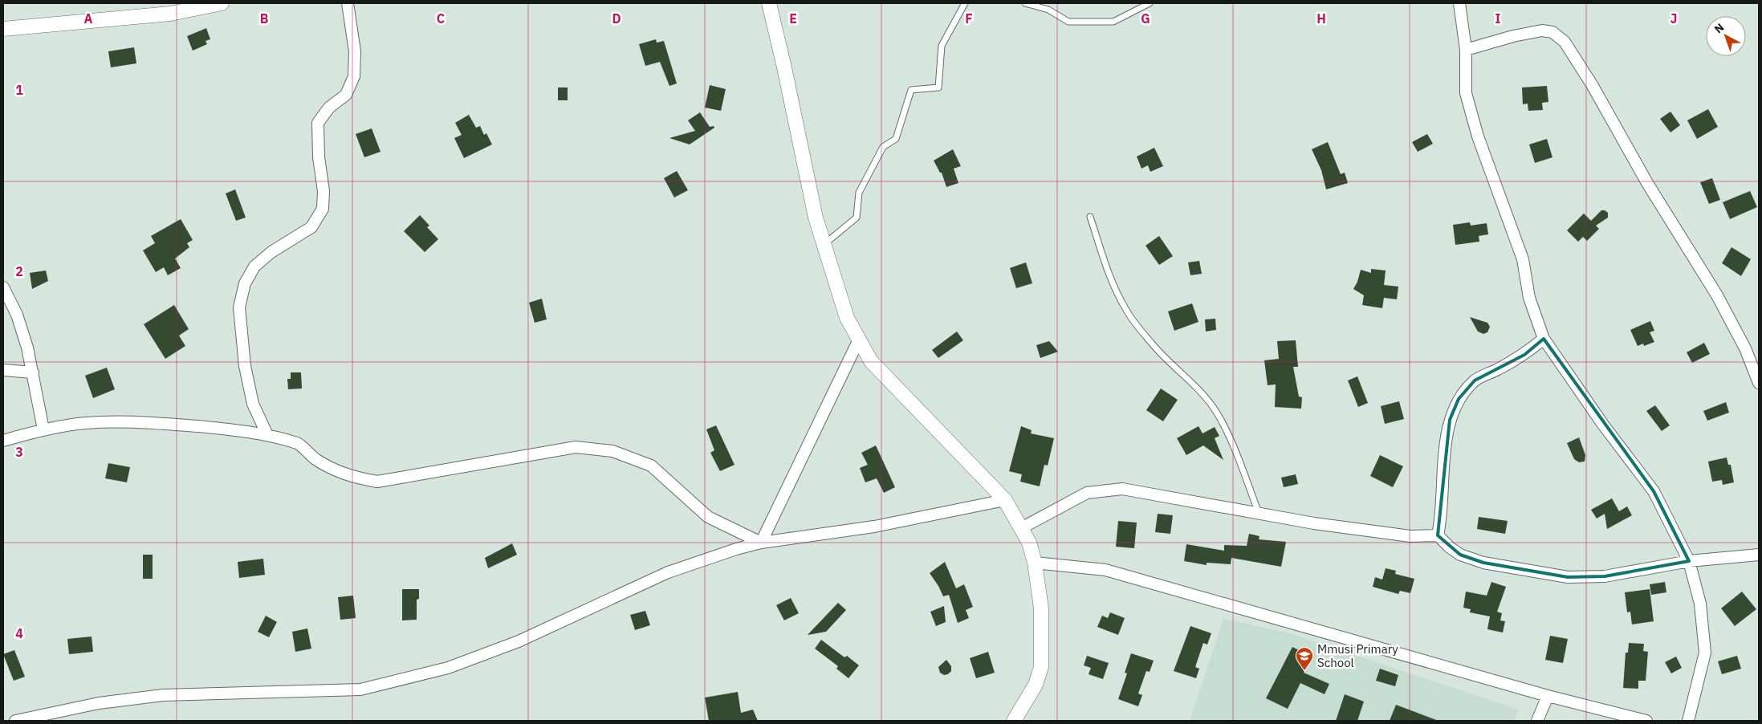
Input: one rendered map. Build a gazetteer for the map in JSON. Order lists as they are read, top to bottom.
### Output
{
  "places": {
    "school or university": ["Mmusi Primary School"]
  },
  "north": "top left",
  "grid": {
    "columns": [
      "A",
      "B",
      "C",
      "D",
      "E",
      "F",
      "G",
      "H",
      "I",
      "J"
    ],
    "rows": [
      "1",
      "2",
      "3",
      "4"
    ]
  }
}
